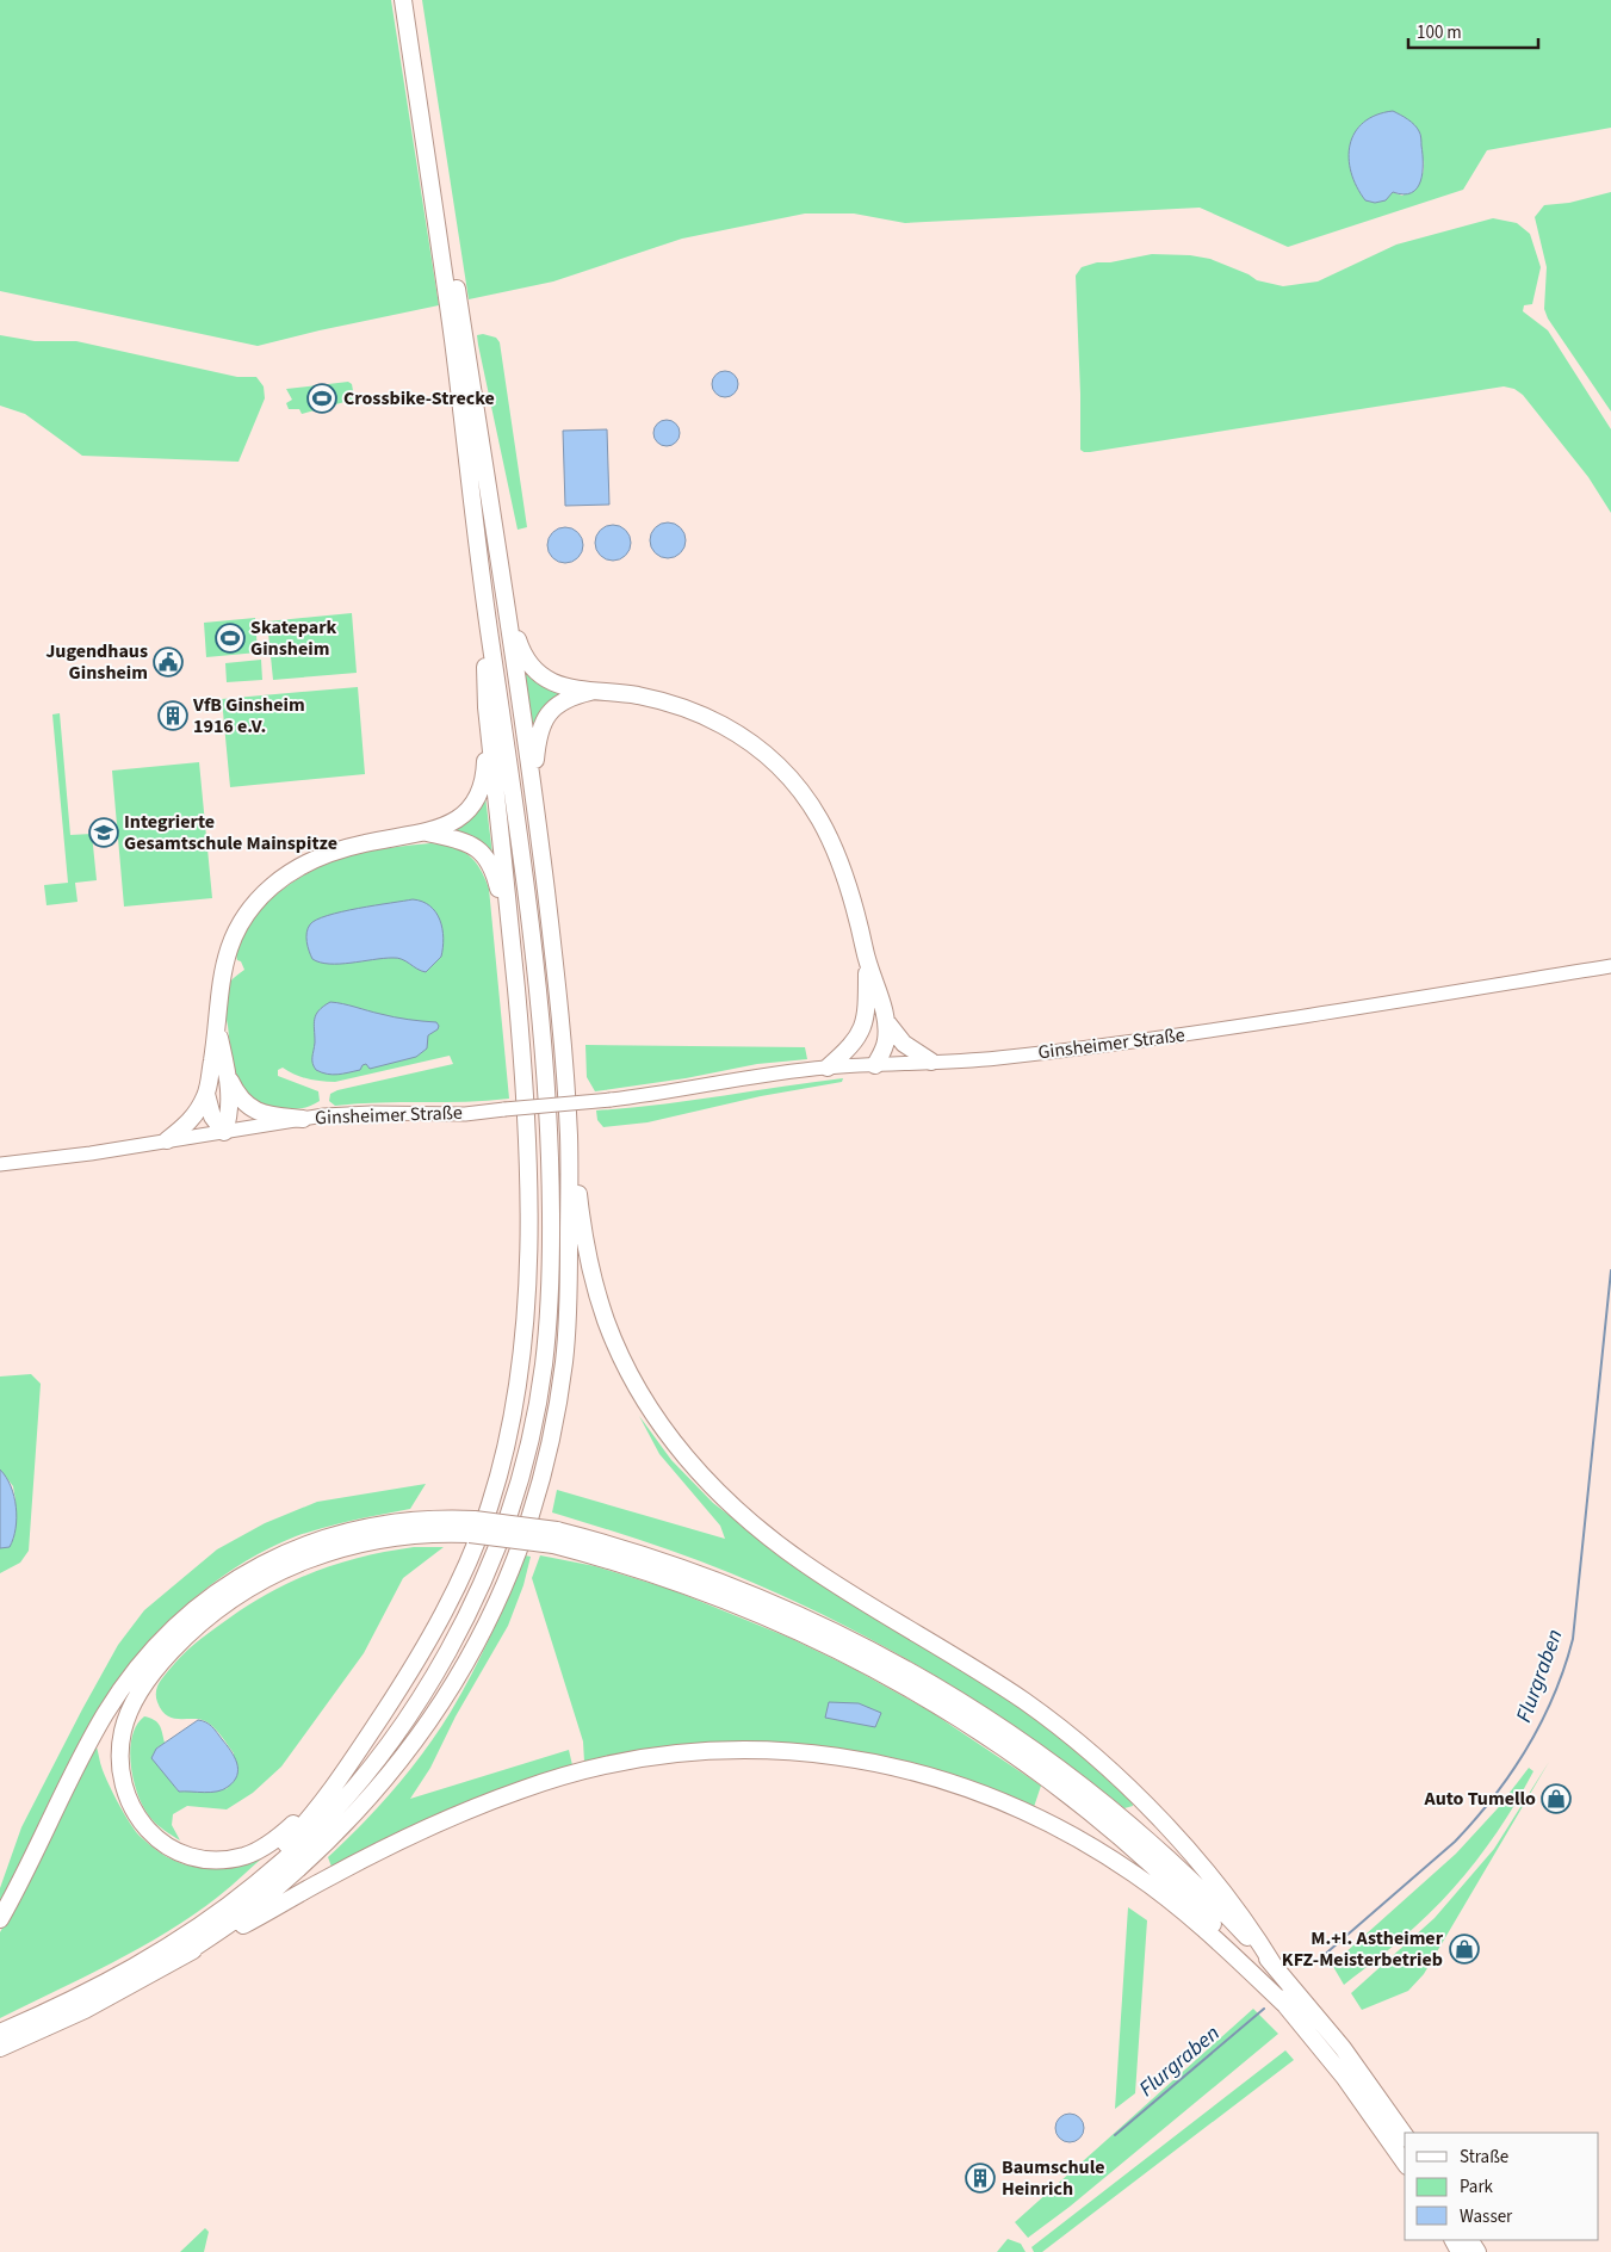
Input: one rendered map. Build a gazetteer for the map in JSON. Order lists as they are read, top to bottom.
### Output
{
  "streets": {
    "main road": ["Ginsheimer Straße"]
  },
  "water": ["Flurgraben"],
  "places": {
    "sports": ["Crossbike-Strecke", "Skatepark Ginsheim"],
    "public building": ["Jugendhaus Ginsheim"],
    "building": ["VfB Ginsheim 1916 e.V.", "Baumschule Heinrich"],
    "school or university": ["Integrierte Gesamtschule Mainspitze"],
    "shop": ["Auto Tumello", "M.+I. Astheimer KFZ-Meisterbetrieb"]
  },
  "legend": ["Straße", "Park", "Wasser"],
  "scale_bar": "100 m"
}
